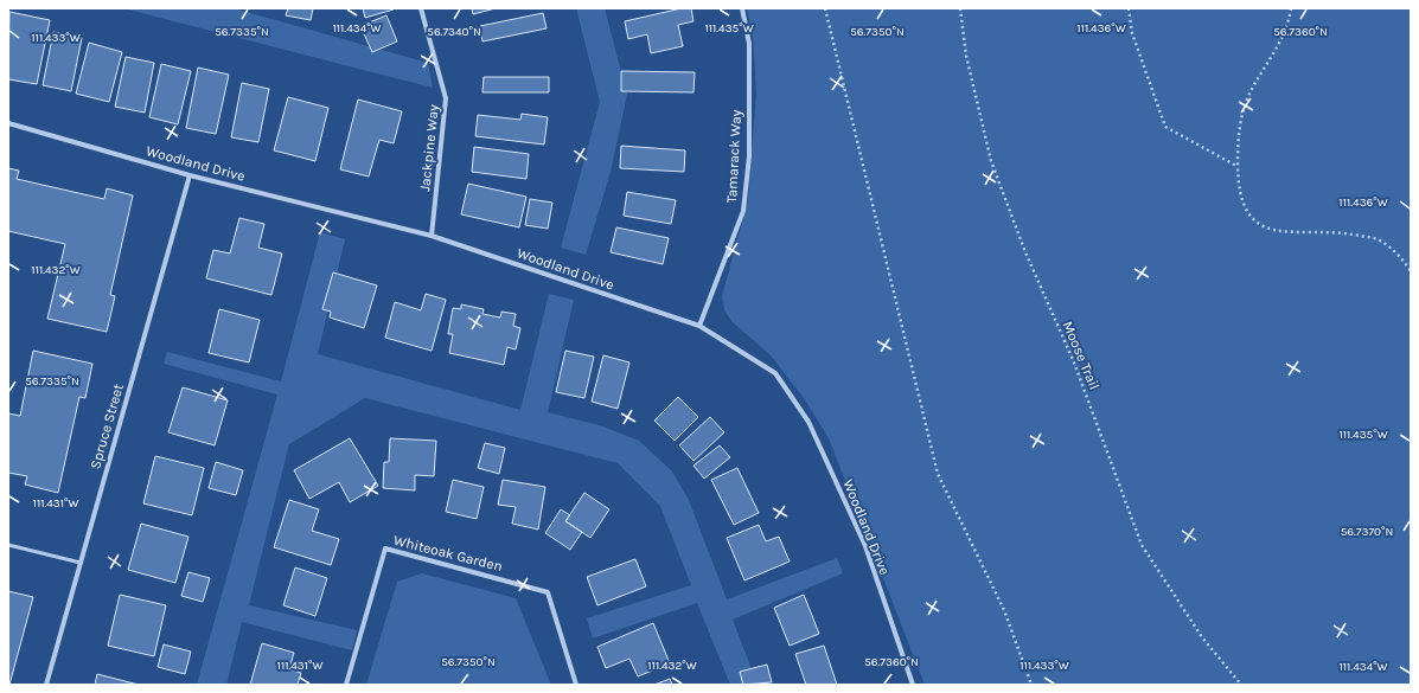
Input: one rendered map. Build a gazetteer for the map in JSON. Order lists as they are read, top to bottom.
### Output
{
  "streets": {
    "street": [
      "Jackpine Way",
      "Tamarack Way",
      "Woodland Drive",
      "Spruce Street",
      "Whiteoak Garden"
    ],
    "path": ["Moose Trail"]
  },
  "crossings": [
    ["Jackpine Way", "Woodland Drive"],
    ["Tamarack Way", "Woodland Drive"],
    ["Woodland Drive", "Spruce Street"]
  ],
  "coordinates": [
    "111.434°W",
    "111.435°W",
    "111.436°W",
    "56.7335°N",
    "56.7340°N",
    "56.7350°N",
    "56.7360°N",
    "111.433°W",
    "111.432°W",
    "111.431°W",
    "56.7370°N"
  ]
}
